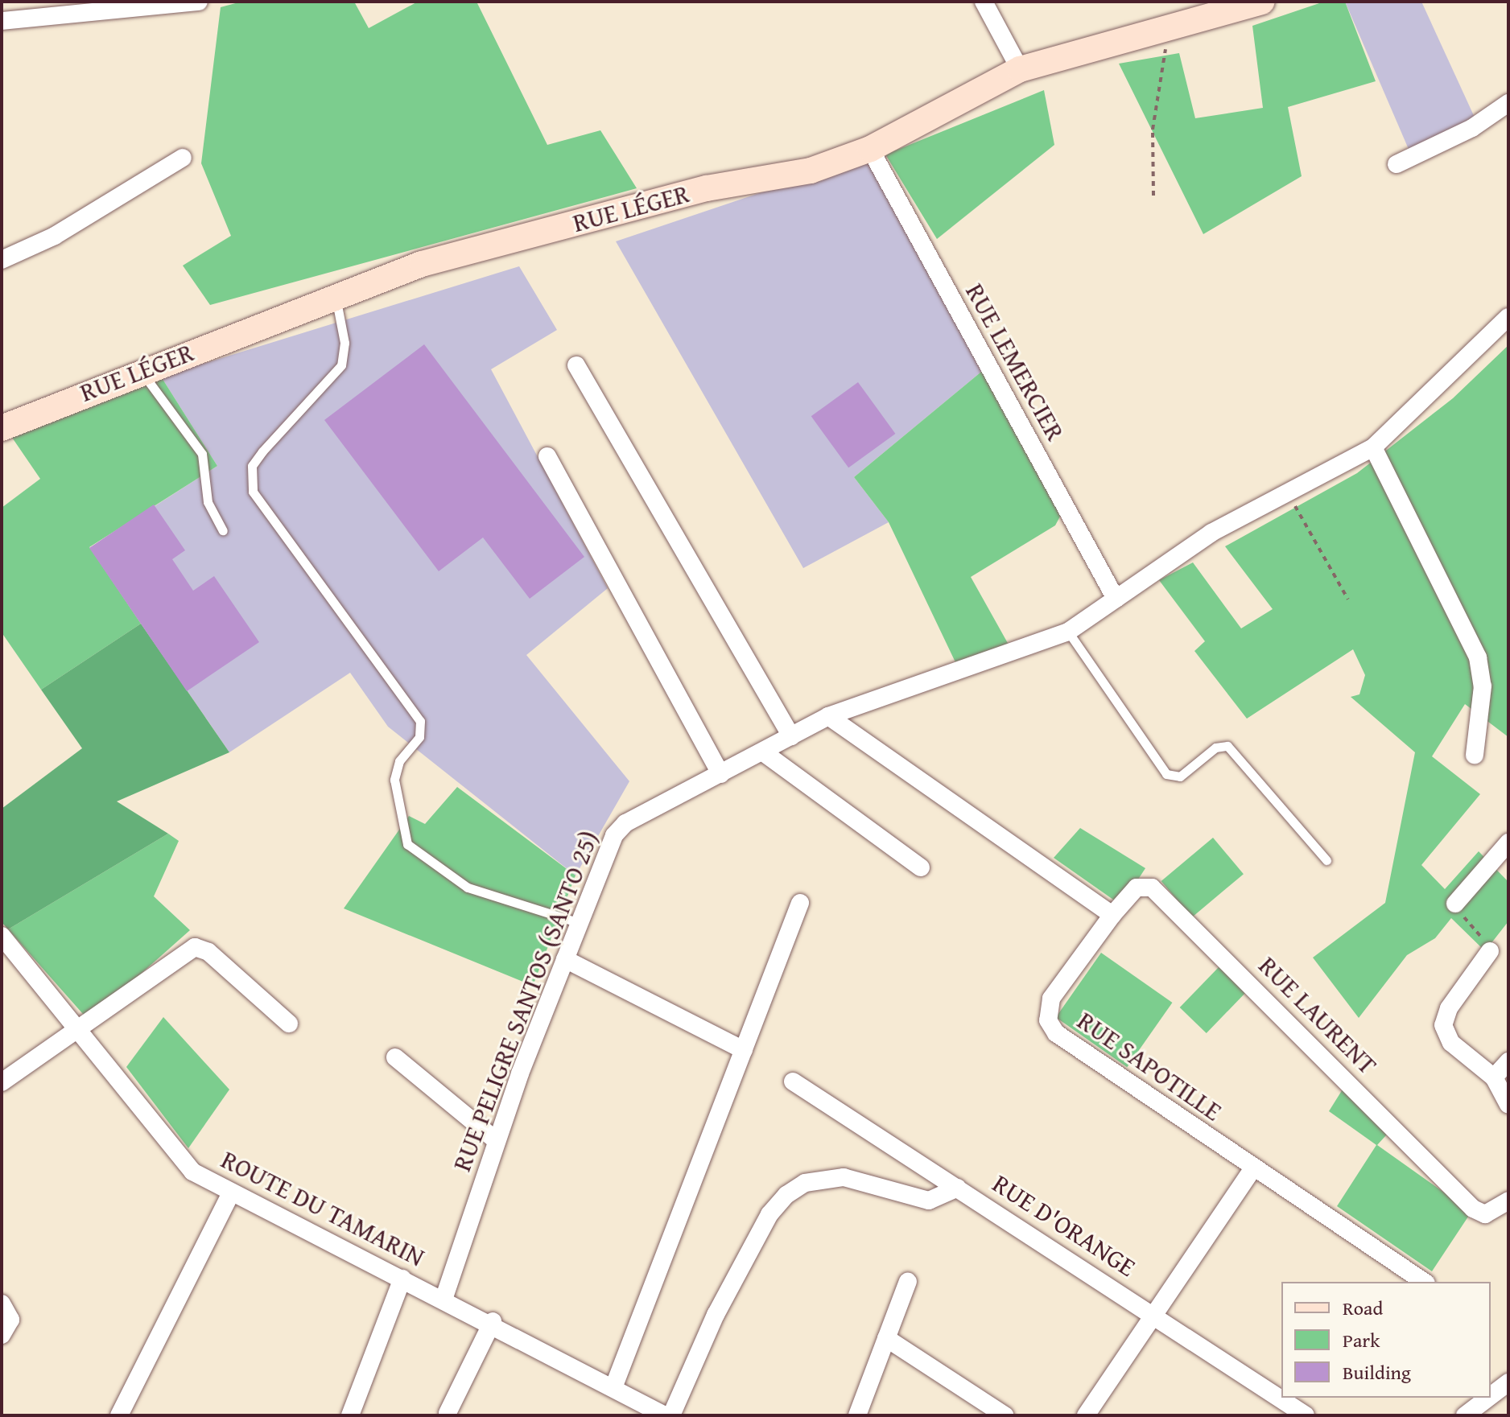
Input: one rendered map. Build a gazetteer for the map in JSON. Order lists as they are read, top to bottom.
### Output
{
  "streets": {
    "street": [
      "RUE LÉGER",
      "RUE LEMERCIER",
      "RUE PELIGRE SANTOS (SANTO 25)",
      "RUE LAURENT",
      "RUE SAPOTILLE",
      "ROUTE DU TAMARIN",
      "RUE D'ORANGE"
    ]
  },
  "crossings": [
    ["RUE LÉGER", "RUE LEMERCIER"],
    ["RUE LEMERCIER", "RUE PELIGRE SANTOS (SANTO 25)"],
    ["RUE PELIGRE SANTOS (SANTO 25)", "ROUTE DU TAMARIN"],
    ["RUE LAURENT", "RUE SAPOTILLE"]
  ],
  "legend": ["Road", "Park", "Building"]
}
